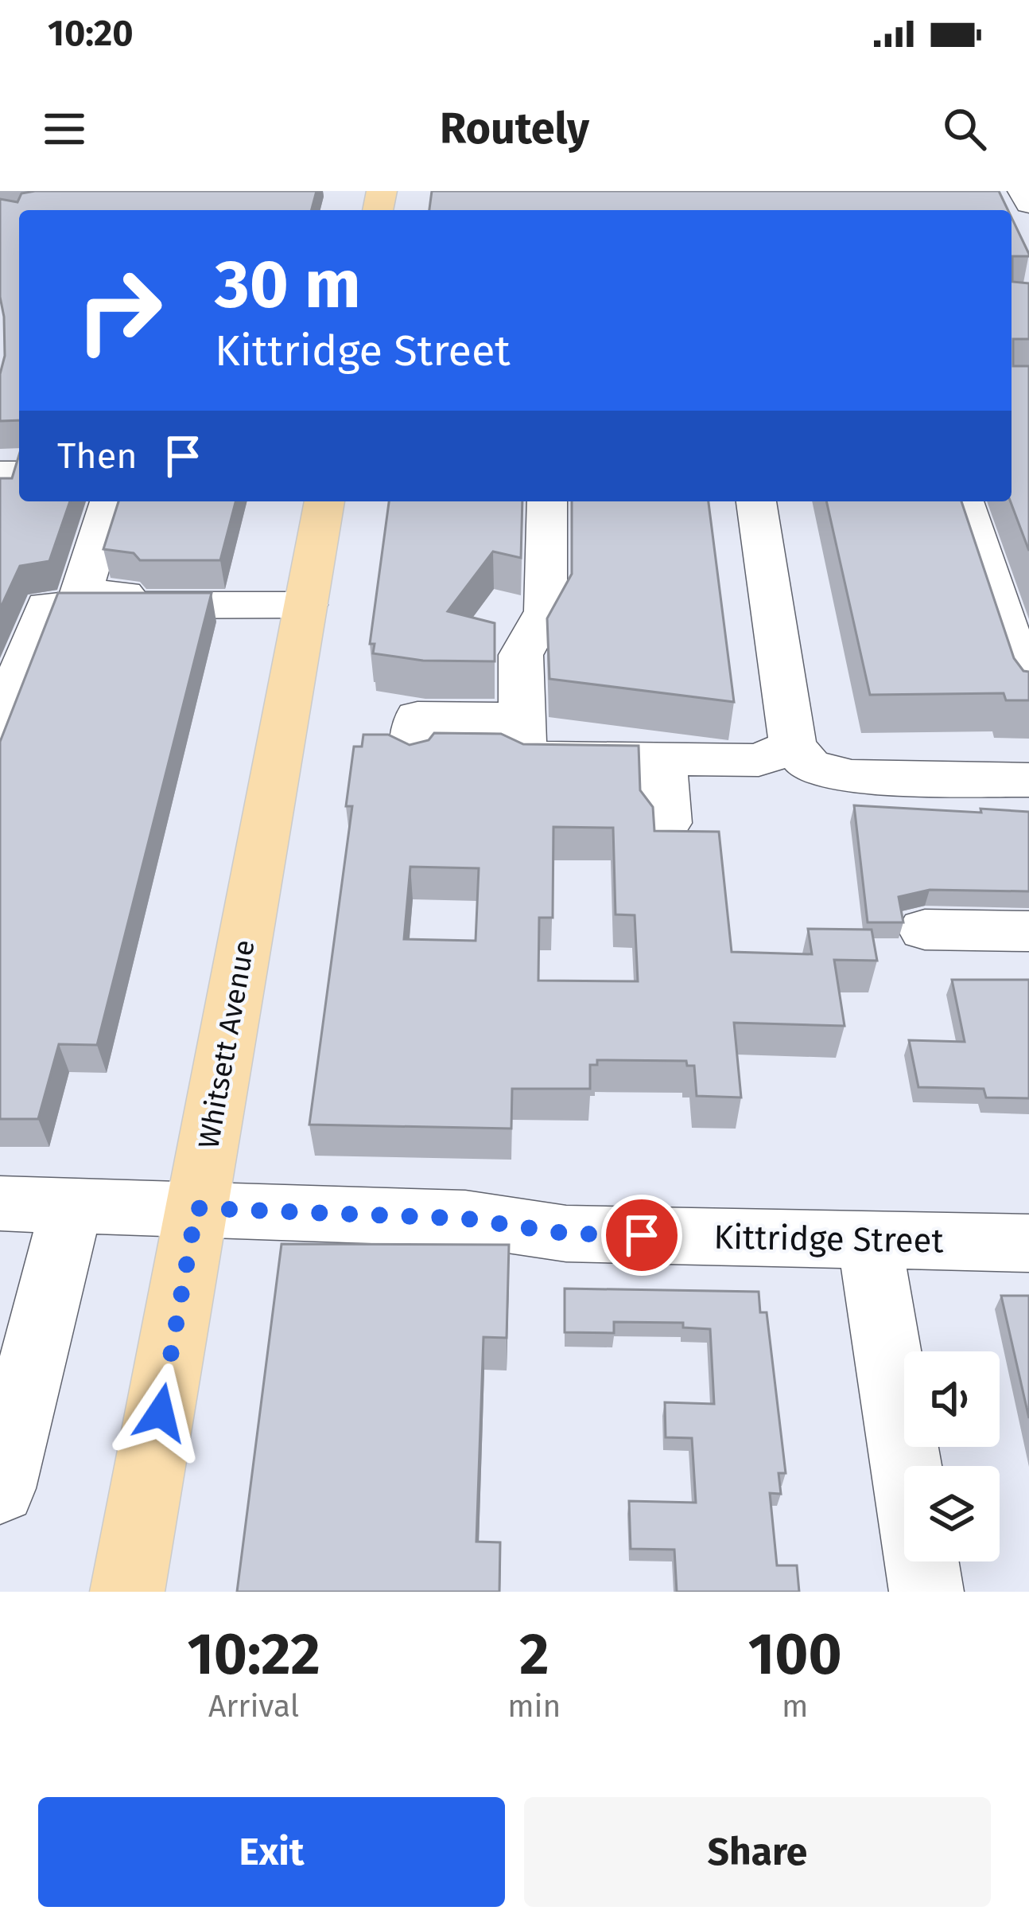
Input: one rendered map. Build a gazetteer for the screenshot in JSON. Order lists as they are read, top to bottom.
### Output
{
  "streets": {
    "main road": ["Whitsett Avenue"],
    "street": ["Kittridge Street"]
  },
  "crossings": [
    ["Whitsett Avenue", "Kittridge Street"]
  ],
  "page": {
    "status": "10:20",
    "header": "Routely",
    "turn": ["30 m", "Kittridge Street"],
    "then": "Then",
    "eta": [
      "10:22",
      "Arrival",
      "2",
      "min",
      "100",
      "m"
    ],
    "buttons": ["Exit", "Share"]
  }
}
